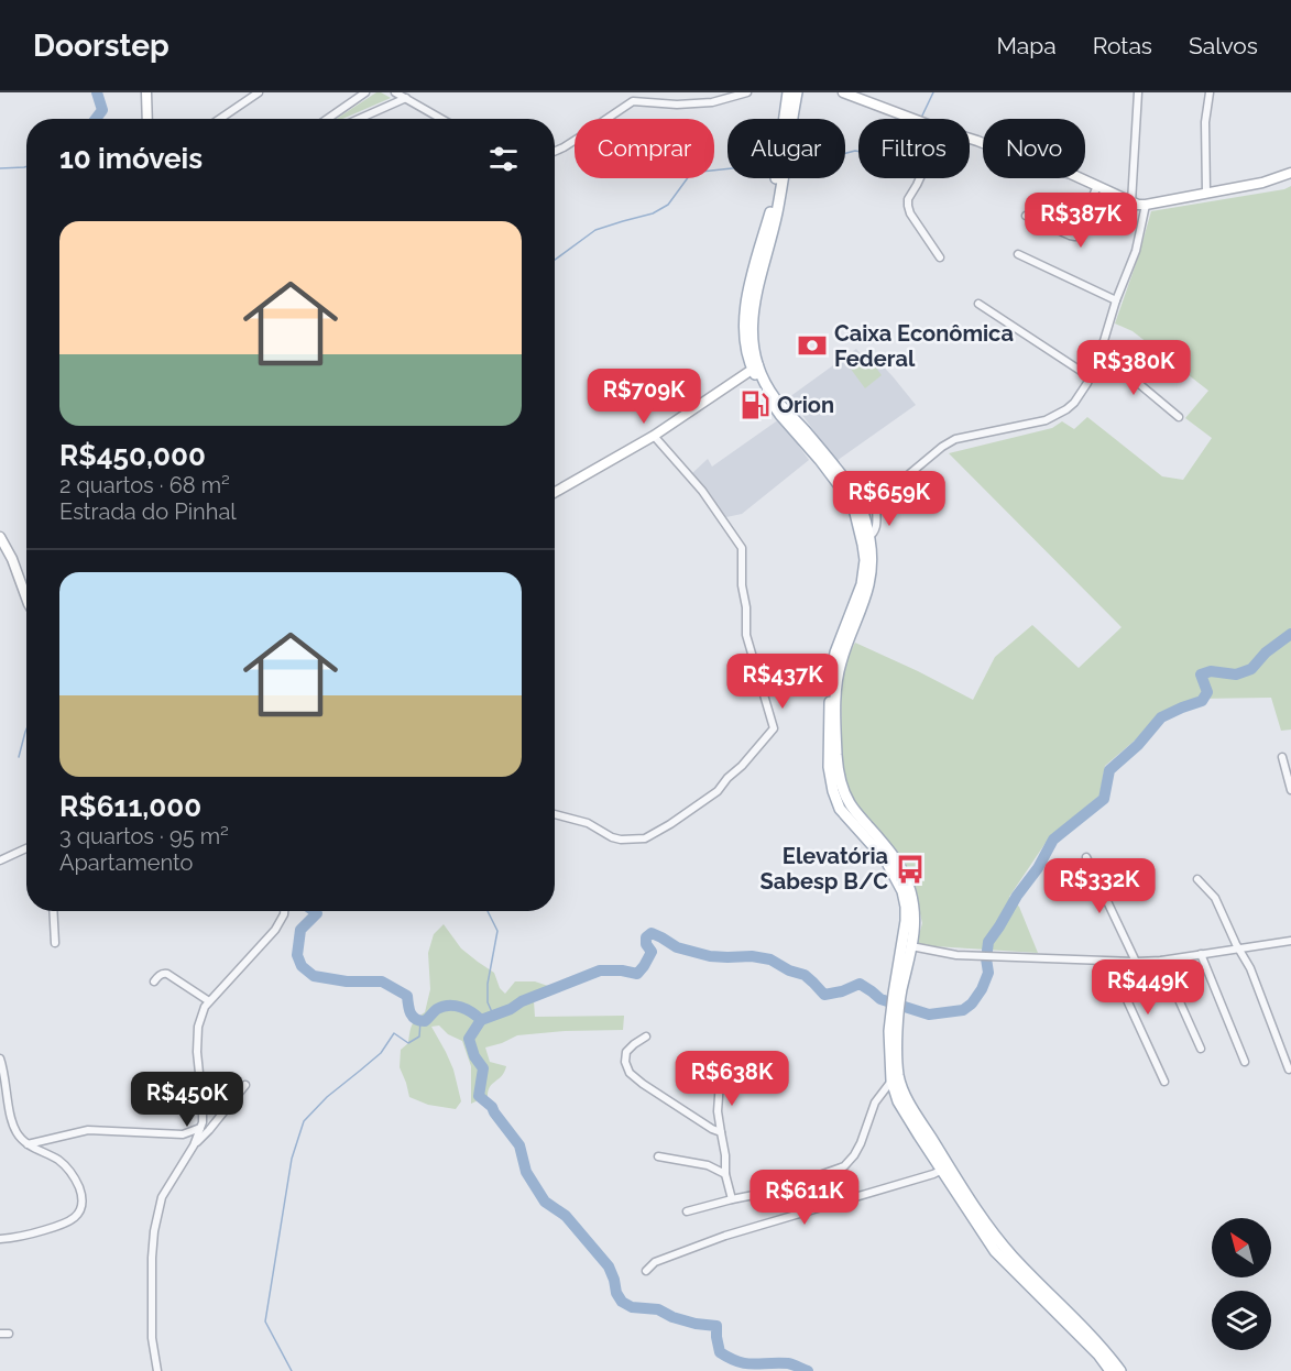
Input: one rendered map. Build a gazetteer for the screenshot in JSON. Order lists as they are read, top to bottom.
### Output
{
  "places": {
    "bank": ["Caixa Econômica Federal"],
    "fuel station": ["Orion"],
    "bus stop": ["Elevatória Sabesp B/C"]
  },
  "north": "top left",
  "page": {
    "header": "Doorstep",
    "nav": ["Mapa", "Rotas", "Salvos"],
    "chip": [
      "Comprar",
      "Alugar",
      "Filtros",
      "Novo"
    ],
    "heading": "10 imóveis",
    "price": [
      "R$387K",
      "R$380K",
      "R$709K",
      "R$659K",
      "R$437K",
      "R$332K",
      "R$449K",
      "R$638K",
      "R$450K",
      "R$611K"
    ],
    "list": [
      {
        "name": "R$450,000",
        "note": "2 quartos · 68 m² · Estrada do Pinhal"
      },
      {
        "name": "R$611,000",
        "note": "3 quartos · 95 m² · Apartamento"
      }
    ]
  }
}
